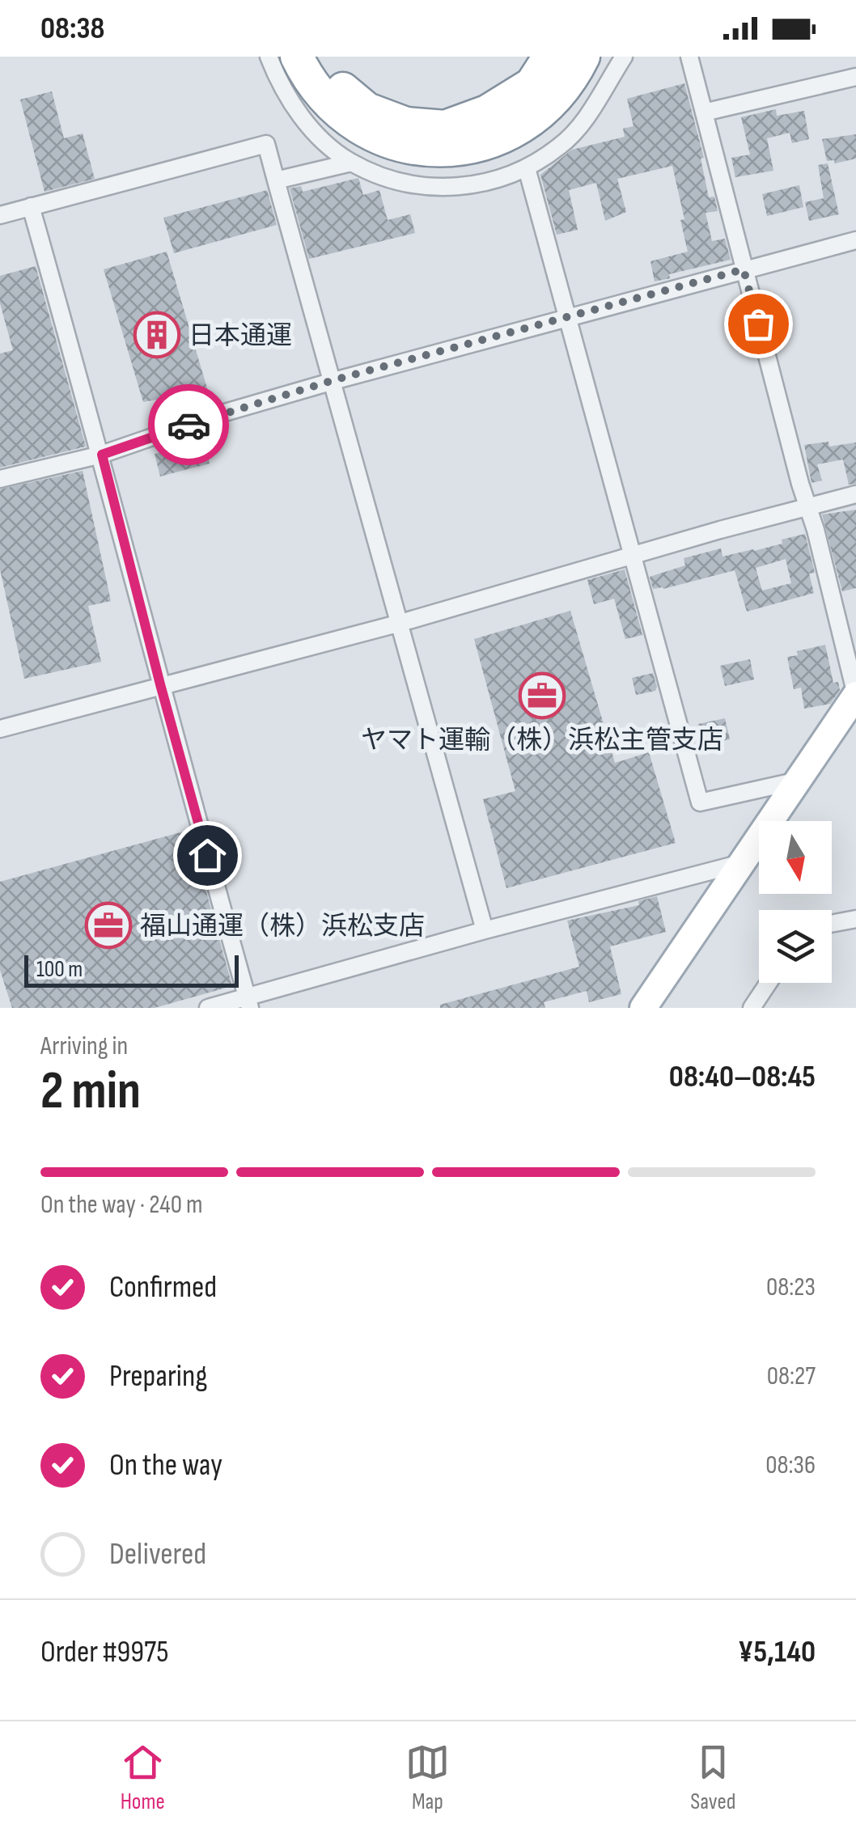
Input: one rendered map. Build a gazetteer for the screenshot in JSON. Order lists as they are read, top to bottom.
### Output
{
  "places": {
    "building": ["日本通運"],
    "office": ["ヤマト運輸（株）浜松主管支店", "福山通運（株）浜松支店"]
  },
  "scale_bar": "100 m",
  "north": "bottom",
  "page": {
    "status": "08:38",
    "scale": "100 m",
    "heading": ["2 min", "Arriving in", "08:40–08:45"],
    "panel": ["Order #9975", "¥5,140"],
    "bar": "On the way · 240 m",
    "list": [
      ["Confirmed", "08:23"],
      ["Preparing", "08:27"],
      ["On the way", "08:36"],
      "Delivered"
    ],
    "tabs": ["Home", "Map", "Saved"]
  }
}
